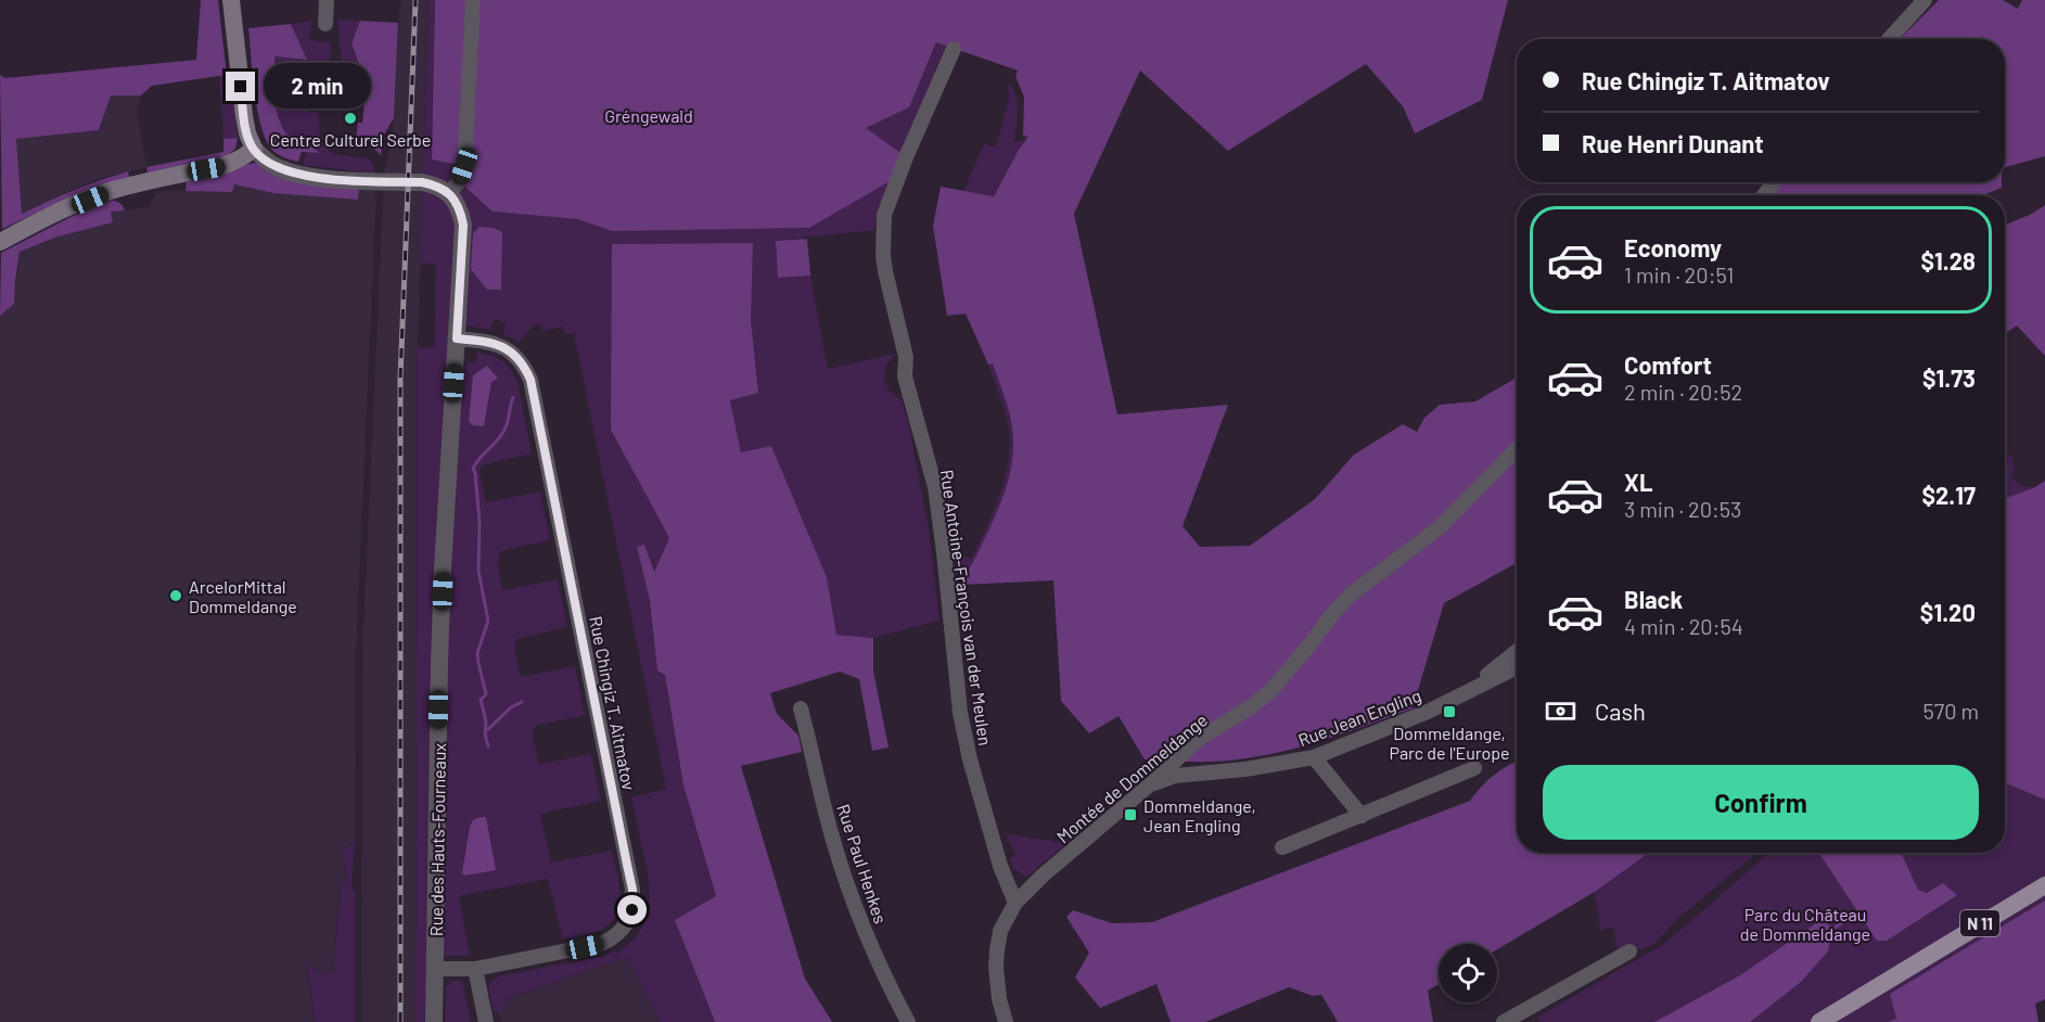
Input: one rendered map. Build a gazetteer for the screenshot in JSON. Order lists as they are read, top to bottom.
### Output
{
  "streets": {
    "main road": ["N 11"],
    "street": [
      "Rue Antoine-François van der Meulen",
      "Rue Chingiz T. Aitmatov",
      "Rue Jean Engling",
      "Montée de Dommeldange",
      "Rue des Hauts-Fourneaux",
      "Rue Paul Henkes"
    ]
  },
  "crossings": [
    ["Rue Antoine-François van der Meulen", "Montée de Dommeldange"],
    ["Rue Chingiz T. Aitmatov", "Rue des Hauts-Fourneaux"],
    ["Rue Jean Engling", "Montée de Dommeldange"]
  ],
  "parks": ["Gréngewald", "Parc du Château de Dommeldange"],
  "places": {
    "other": ["Centre Culturel Serbe", "ArcelorMittal Dommeldange"],
    "transit": ["Dommeldange, Parc de l'Europe", "Dommeldange, Jean Engling"]
  },
  "page": {
    "banner": ["Rue Chingiz T. Aitmatov", "Rue Henri Dunant"],
    "bubble": "2 min",
    "list": [
      {
        "name": "Economy",
        "note": "1 min · 20:51",
        "value": "$1.28"
      },
      {
        "name": "Comfort",
        "note": "2 min · 20:52",
        "value": "$1.73"
      },
      {
        "name": "XL",
        "note": "3 min · 20:53",
        "value": "$2.17"
      },
      {
        "name": "Black",
        "note": "4 min · 20:54",
        "value": "$1.20"
      }
    ],
    "pay": ["Cash", "570 m"],
    "buttons": "Confirm"
  }
}
